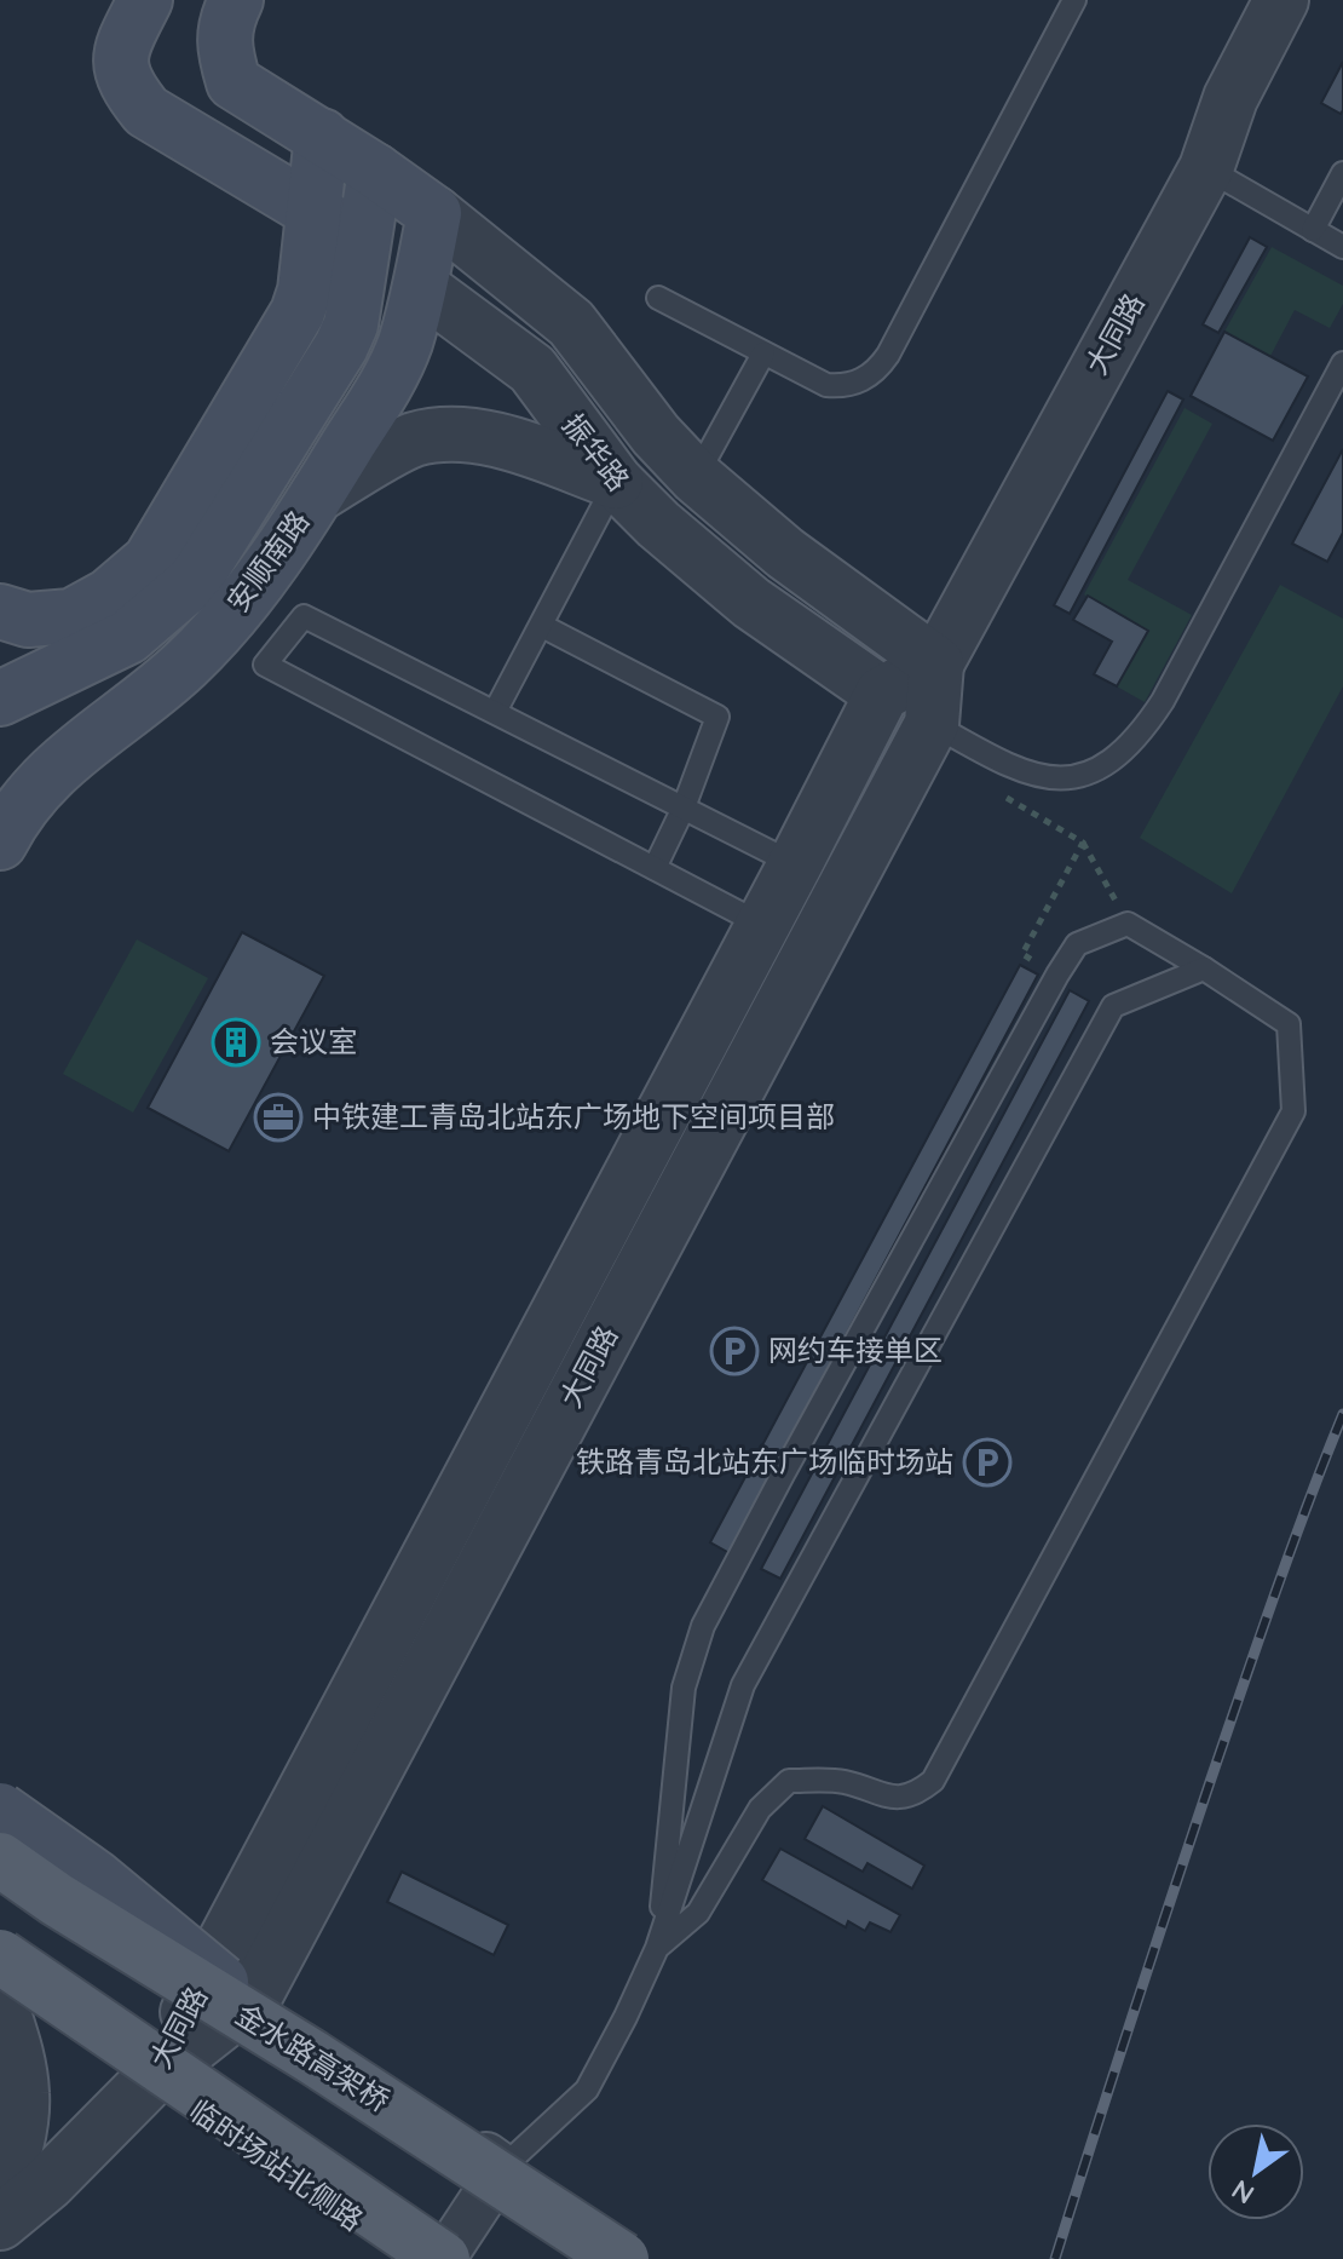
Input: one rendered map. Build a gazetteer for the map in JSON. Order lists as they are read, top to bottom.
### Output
{
  "streets": {
    "main road": ["振华路", "安顺南路", "金水路高架桥"],
    "street": ["大同路", "临时场站北侧路"]
  },
  "crossings": [
    ["大同路", "振华路"],
    ["大同路", "临时场站北侧路"],
    ["振华路", "安顺南路"]
  ],
  "places": {
    "building": ["会议室"],
    "office": ["中铁建工青岛北站东广场地下空间项目部"],
    "parking": ["网约车接单区", "铁路青岛北站东广场临时场站"]
  },
  "north": "bottom left"
}
